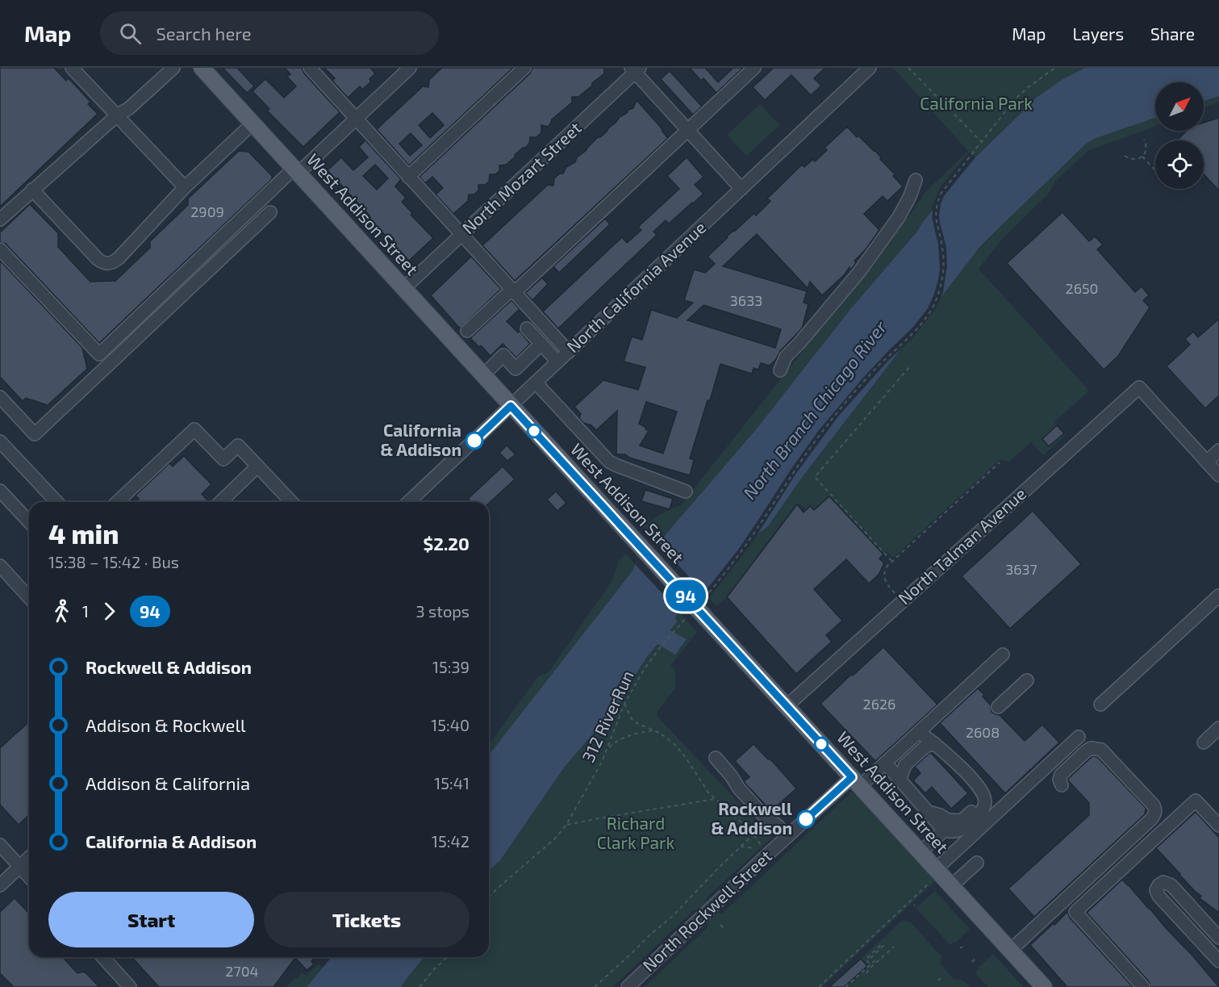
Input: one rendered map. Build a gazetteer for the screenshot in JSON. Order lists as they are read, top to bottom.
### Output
{
  "streets": {
    "main road": ["West Addison Street"],
    "street": [
      "North Mozart Street",
      "North California Avenue",
      "North Talman Avenue",
      "North Rockwell Street"
    ],
    "path": ["312 RiverRun"]
  },
  "crossings": [
    ["North Mozart Street", "West Addison Street"],
    ["West Addison Street", "North California Avenue"],
    ["West Addison Street", "North Talman Avenue"],
    ["West Addison Street", "312 RiverRun"],
    ["West Addison Street", "North Rockwell Street"]
  ],
  "water": ["North Branch Chicago River"],
  "parks": ["California Park", "Richard Clark Park"],
  "places": ["California & Addison", "Rockwell & Addison"],
  "lines": ["bus line 94"],
  "house_numbers": [
    "2909",
    "2650",
    "3633",
    "3637",
    "2626",
    "2608",
    "2704"
  ],
  "north": "top right",
  "page": {
    "header": "Map",
    "search": "Search here",
    "nav": ["Map", "Layers", "Share"],
    "on_map": "94",
    "heading": ["4 min", "15:38 – 15:42 · Bus", "$2.20"],
    "legs": ["1", "94", "3 stops"],
    "list": [
      {
        "name": "Rockwell & Addison",
        "value": "15:39"
      },
      {
        "name": "Addison & Rockwell",
        "value": "15:40"
      },
      {
        "name": "Addison & California",
        "value": "15:41"
      },
      {
        "name": "California & Addison",
        "value": "15:42"
      }
    ],
    "buttons": ["Start", "Tickets"]
  }
}
